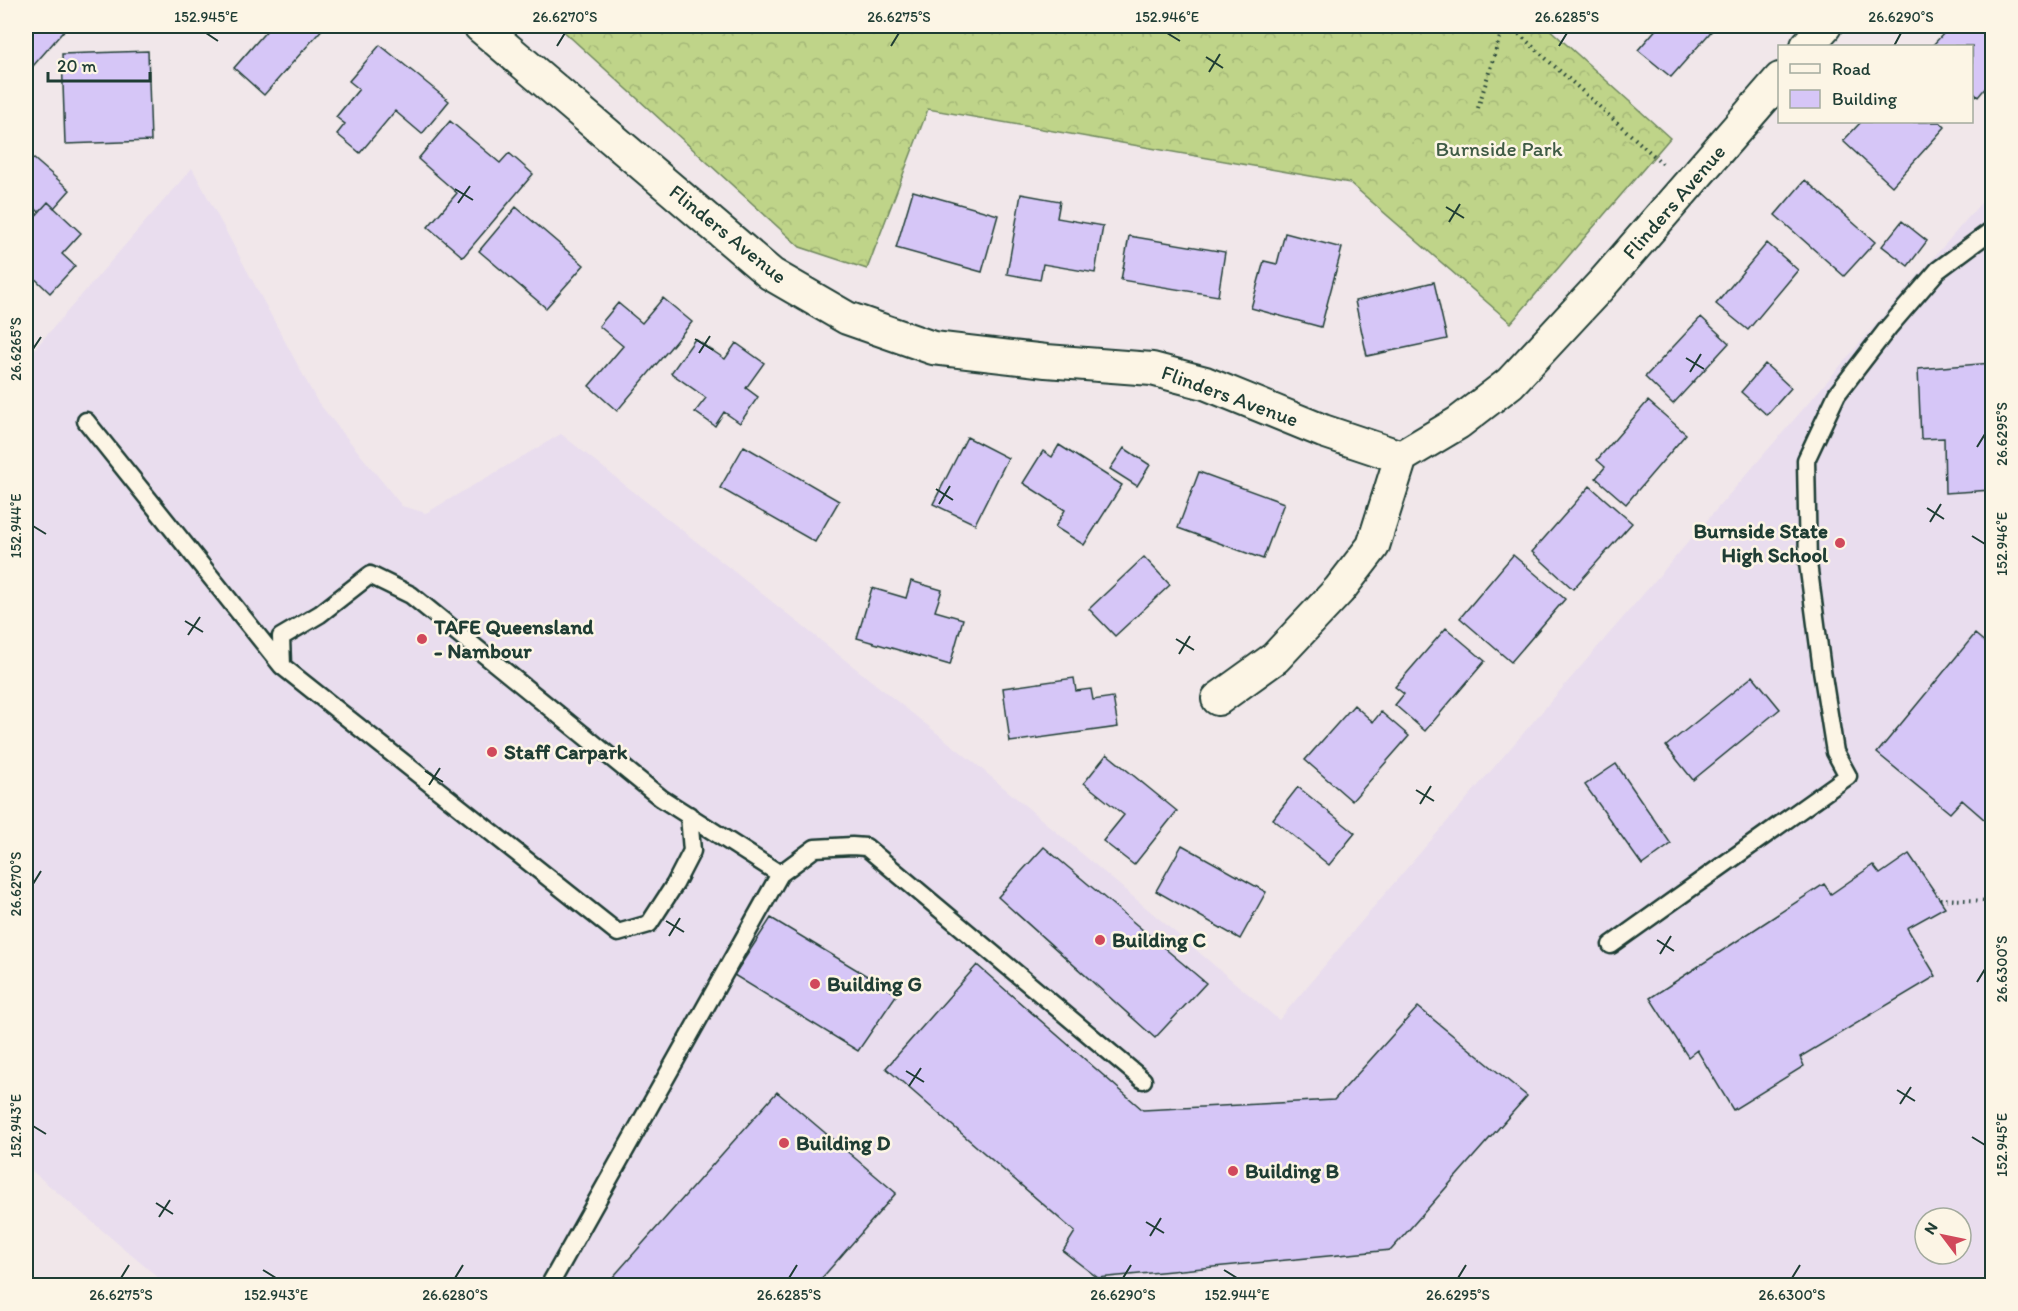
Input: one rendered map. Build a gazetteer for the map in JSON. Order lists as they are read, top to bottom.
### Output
{
  "streets": {
    "street": ["Flinders Avenue"]
  },
  "parks": ["Burnside Park"],
  "places": [
    "Burnside State High School",
    "TAFE Queensland - Nambour",
    "Staff Carpark",
    "Building C",
    "Building G",
    "Building D",
    "Building B"
  ],
  "legend": ["Road", "Building"],
  "scale_bar": "20 m",
  "north": "top left",
  "coordinates": [
    "152.945°E",
    "26.6270°S",
    "26.6275°S",
    "152.946°E",
    "26.6285°S",
    "26.6290°S",
    "26.6265°S",
    "26.6295°S",
    "152.944°E",
    "26.6300°S",
    "152.943°E",
    "26.6280°S"
  ]
}
